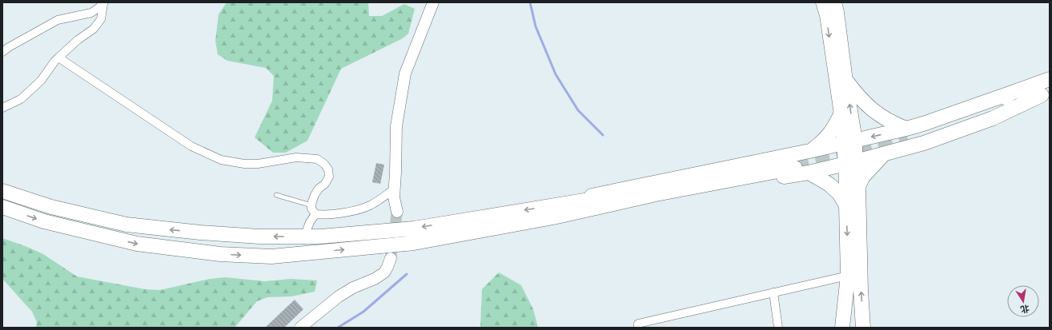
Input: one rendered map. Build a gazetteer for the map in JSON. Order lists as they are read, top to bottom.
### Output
{
  "north": "bottom"
}
